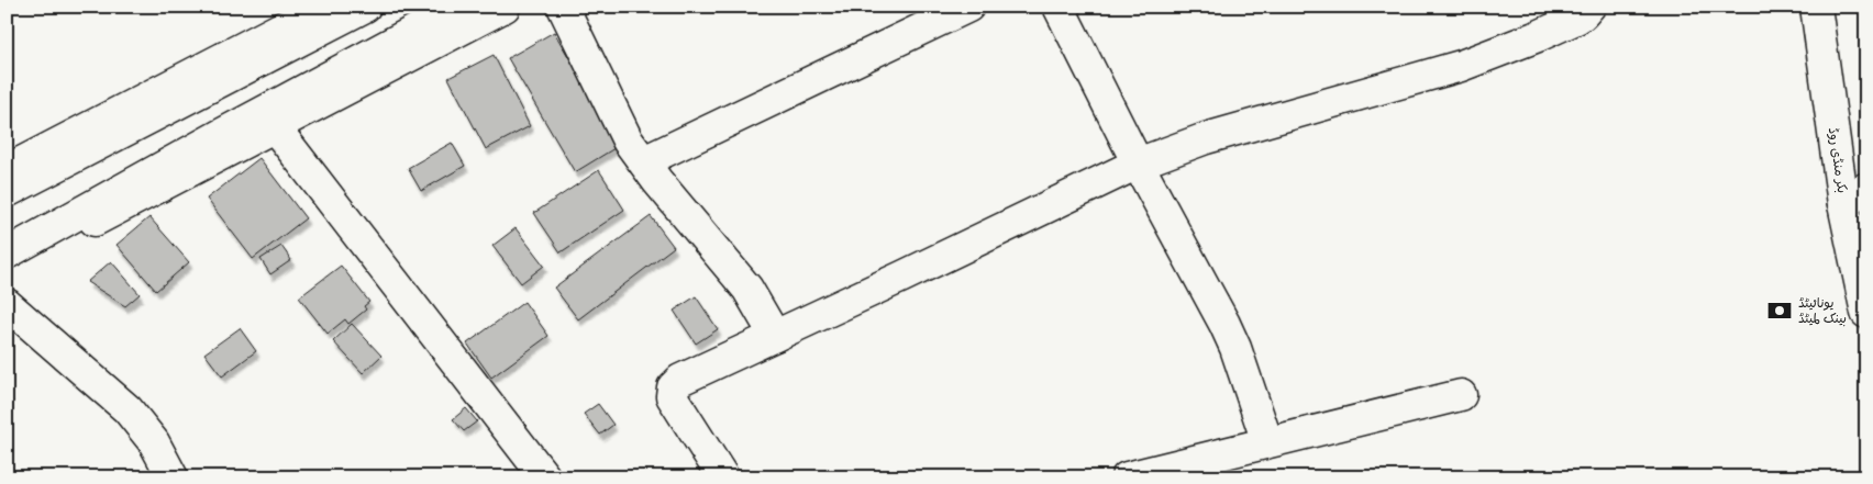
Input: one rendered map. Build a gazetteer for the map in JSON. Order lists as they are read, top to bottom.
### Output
{
  "streets": {
    "street": ["بکر منڈی روڈ"]
  },
  "places": {
    "bank": ["یونائیٹڈ بینک لمیٹڈ"]
  }
}
